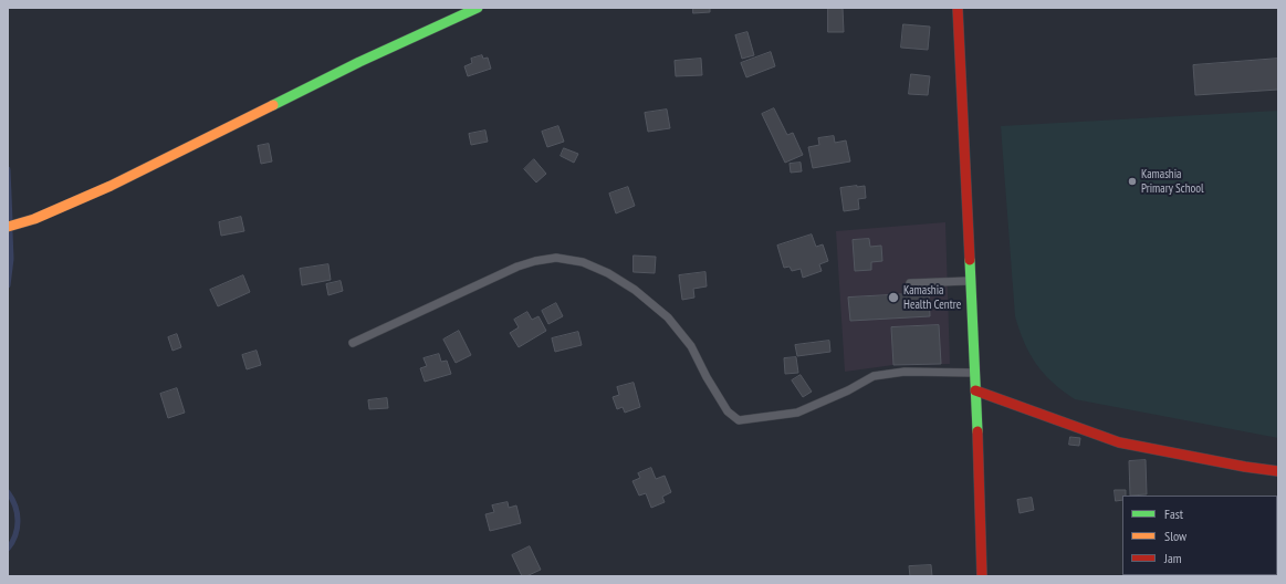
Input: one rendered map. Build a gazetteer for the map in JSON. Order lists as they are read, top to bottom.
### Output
{
  "places": ["Kamashia Primary School", "Kamashia Health Centre"],
  "legend": ["Fast", "Slow", "Jam"]
}
